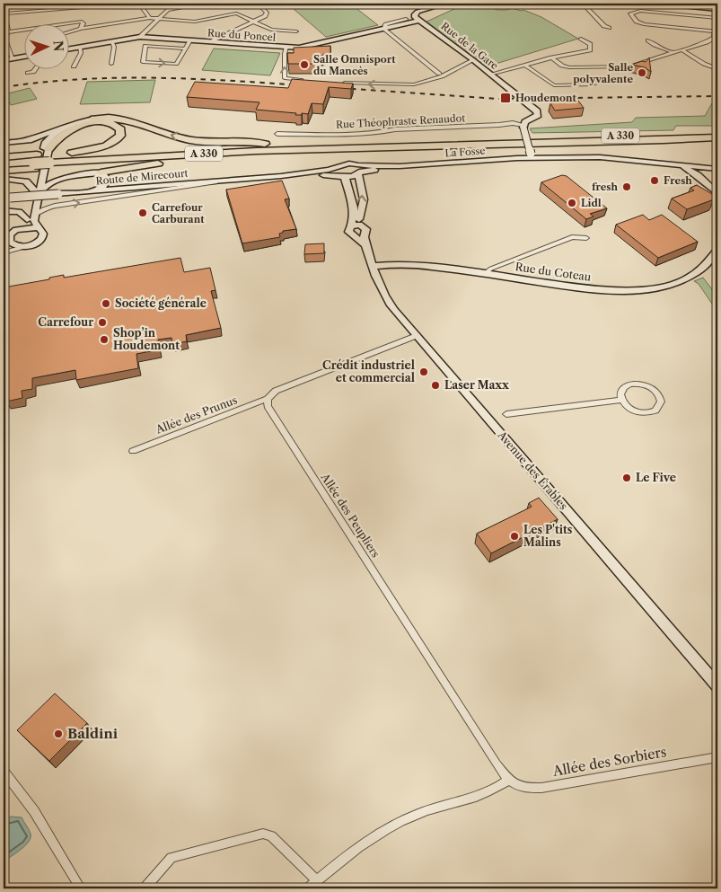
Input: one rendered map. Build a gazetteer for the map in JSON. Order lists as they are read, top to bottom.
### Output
{
  "streets": {
    "highway": ["A 330"],
    "street": [
      "Rue du Poncel",
      "Rue de la Gare",
      "Rue Théophraste Renaudot",
      "La Fosse",
      "Route de Mirecourt",
      "Rue du Coteau",
      "Allée des Prunus",
      "Avenue des Érables",
      "Allée des Peupliers",
      "Allée des Sorbiers"
    ]
  },
  "crossings": [
    ["Rue du Poncel", "Rue de la Gare"],
    ["Rue de la Gare", "Rue Théophraste Renaudot"],
    ["La Fosse", "Route de Mirecourt"],
    ["Rue du Coteau", "Avenue des Érables"],
    ["Allée des Prunus", "Allée des Peupliers"],
    ["Allée des Peupliers", "Allée des Sorbiers"]
  ],
  "places": {
    "other": [
      "Salle Omnisport du Mancès",
      "Salle polyvalente",
      "Fresh",
      "fresh",
      "Lidl",
      "Carrefour Carburant",
      "Société générale",
      "Carrefour",
      "Shop’in Houdemont",
      "Crédit industriel et commercial",
      "Laser Maxx",
      "Le Five",
      "Les P'tits Malins",
      "Baldini"
    ],
    "transit": ["Houdemont"]
  },
  "north": "right"
}
